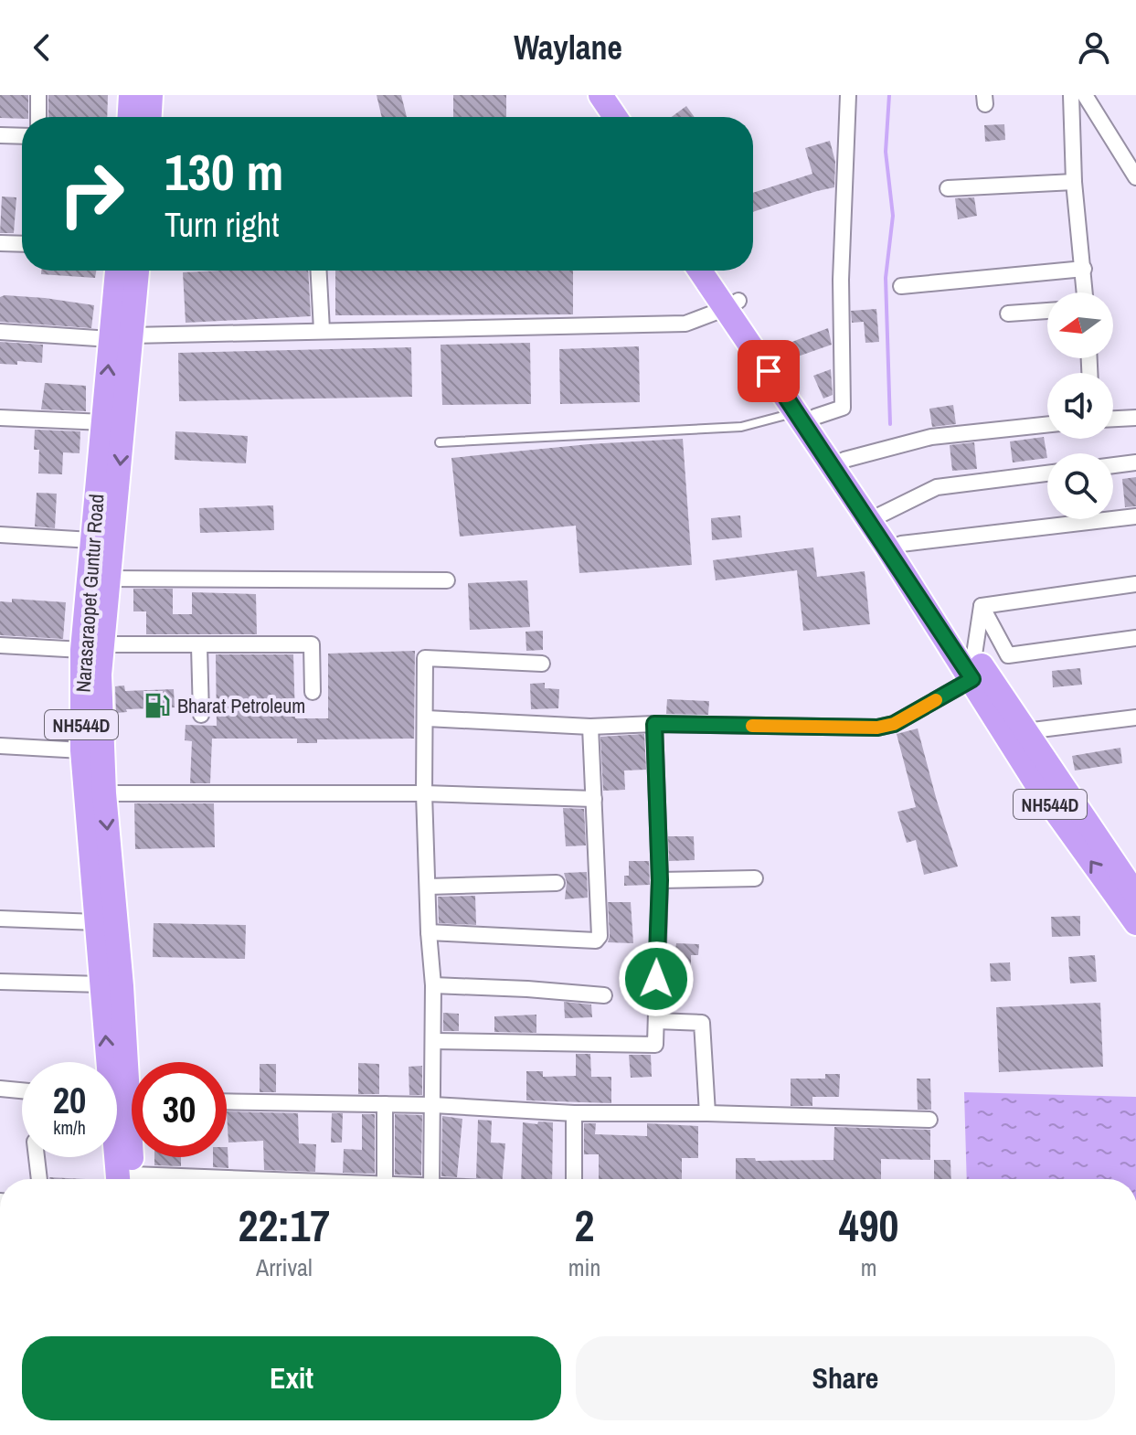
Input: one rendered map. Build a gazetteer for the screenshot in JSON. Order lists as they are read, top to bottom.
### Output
{
  "streets": {
    "highway": ["Narasaraopet Guntur Road", "NH544D"]
  },
  "places": {
    "fuel station": ["Bharat Petroleum"]
  },
  "north": "left",
  "page": {
    "header": "Waylane",
    "turn": ["130 m", "Turn right"],
    "speed": "20 km/h",
    "limit": "30",
    "eta": [
      "22:17",
      "Arrival",
      "2",
      "min",
      "490",
      "m"
    ],
    "buttons": ["Exit", "Share"]
  }
}
